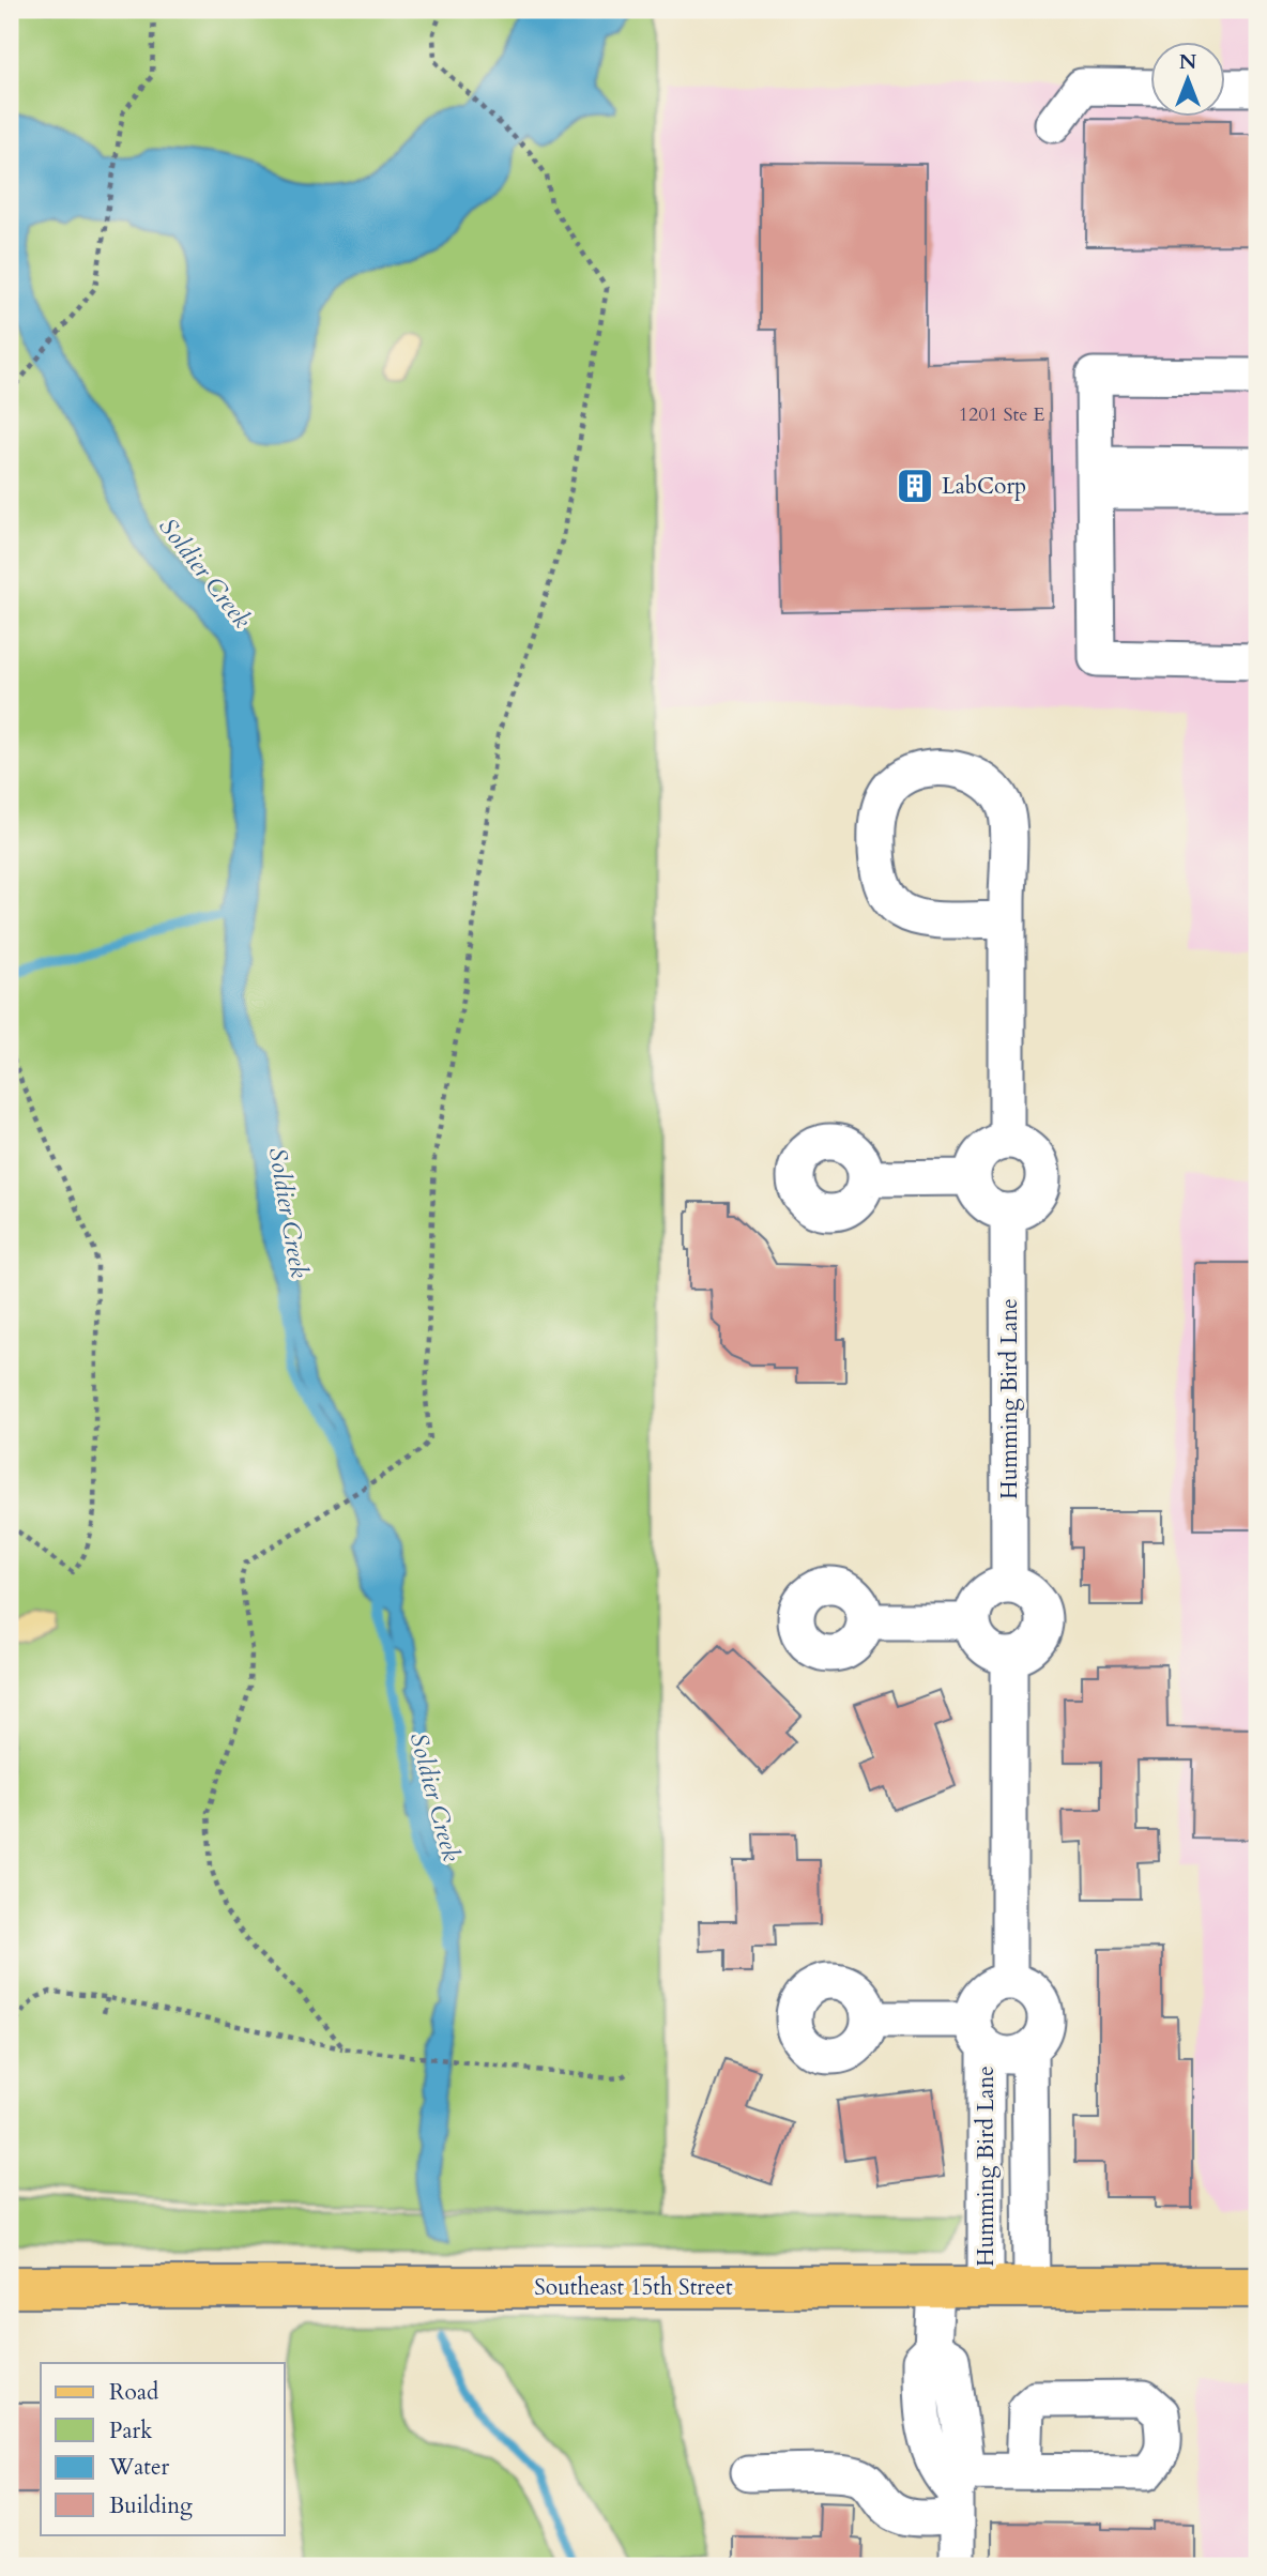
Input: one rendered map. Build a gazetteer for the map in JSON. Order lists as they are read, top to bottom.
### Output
{
  "streets": {
    "main road": ["Southeast 15th Street"],
    "street": ["Humming Bird Lane"]
  },
  "crossings": [
    ["Humming Bird Lane", "Southeast 15th Street"]
  ],
  "water": ["Soldier Creek"],
  "places": {
    "building": ["LabCorp"]
  },
  "house_numbers": ["1201 Ste E"],
  "legend": [
    "Road",
    "Park",
    "Water",
    "Building"
  ],
  "north": "top"
}
